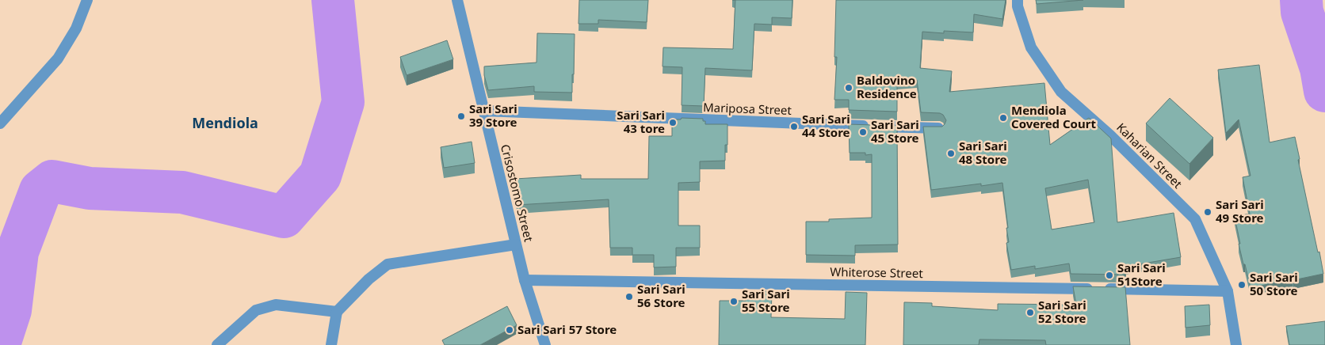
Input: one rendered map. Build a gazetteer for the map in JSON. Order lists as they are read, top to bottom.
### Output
{
  "streets": {
    "street": [
      "Mariposa Street",
      "Kaharian Street",
      "Crisostomo Street",
      "Whiterose Street"
    ]
  },
  "crossings": [
    ["Mariposa Street", "Crisostomo Street"],
    ["Kaharian Street", "Whiterose Street"],
    ["Crisostomo Street", "Whiterose Street"]
  ],
  "districts": ["Mendiola"],
  "places": [
    "Baldovino Residence",
    "Sari Sari 39 Store",
    "Mendiola Covered Court",
    "Sari Sari 43 tore",
    "Sari Sari 44 Store",
    "Sari Sari 45 Store",
    "Sari Sari 48 Store",
    "Sari Sari 49 Store",
    "Sari Sari 51Store",
    "Sari Sari 50 Store",
    "Sari Sari 56 Store",
    "Sari Sari 55 Store",
    "Sari Sari 52 Store",
    "Sari Sari 57 Store"
  ]
}
